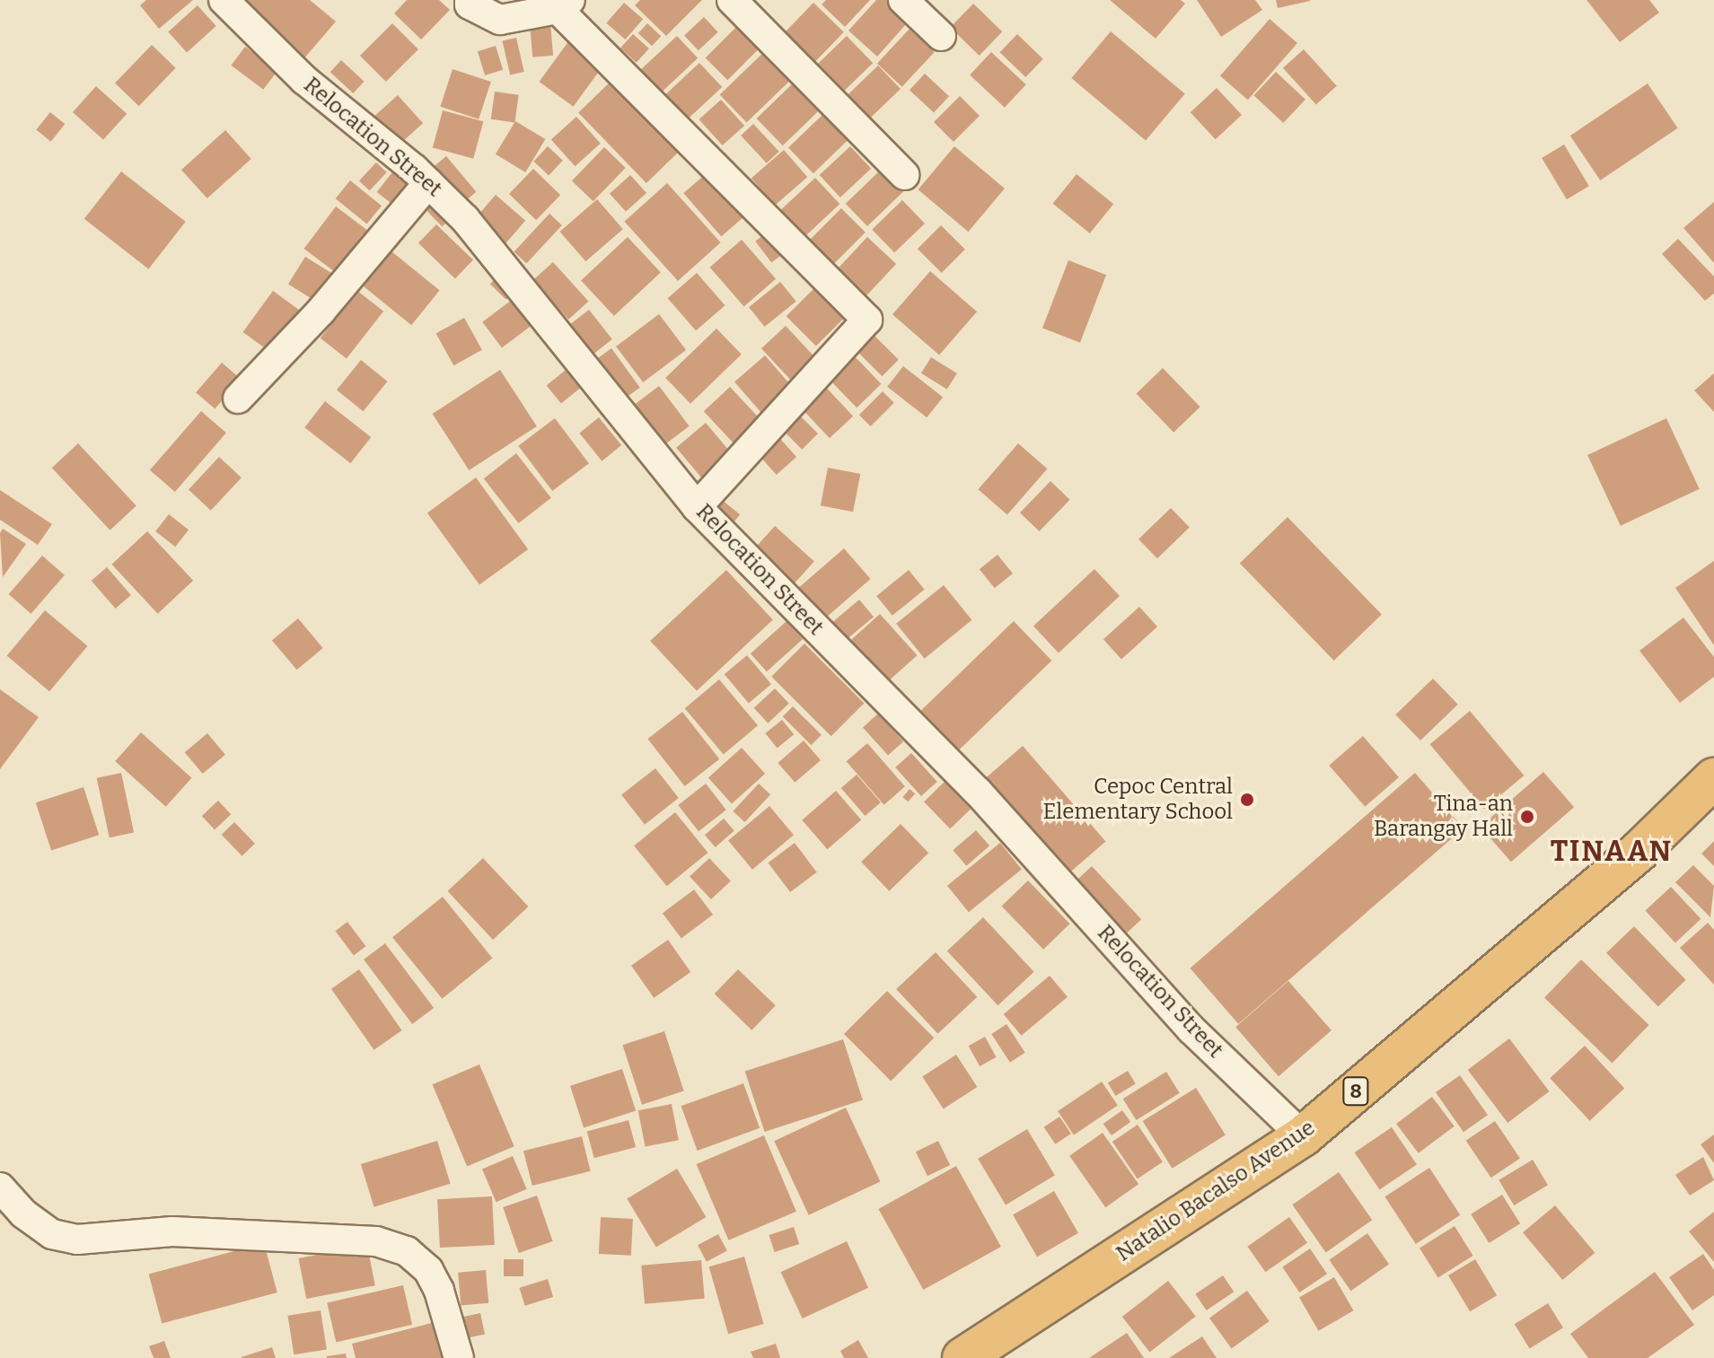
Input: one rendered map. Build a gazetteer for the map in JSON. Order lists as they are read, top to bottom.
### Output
{
  "streets": {
    "highway": ["8", "Natalio Bacalso Avenue"],
    "street": ["Relocation Street"]
  },
  "crossings": [
    ["Relocation Street", "Natalio Bacalso Avenue"]
  ],
  "districts": ["TINAAN"],
  "places": ["Cepoc Central Elementary School", "Tina-an Barangay Hall"]
}
